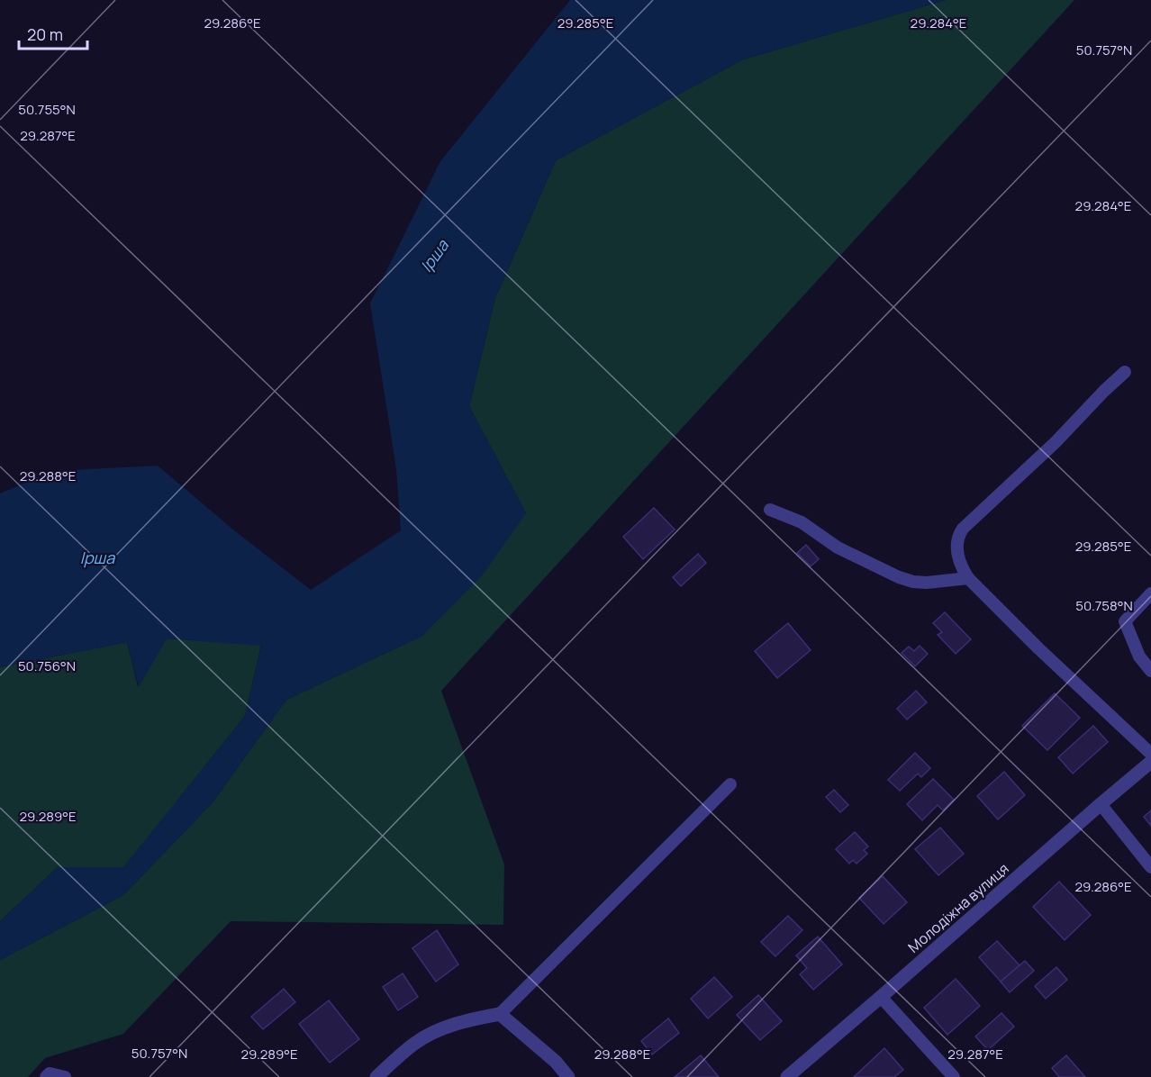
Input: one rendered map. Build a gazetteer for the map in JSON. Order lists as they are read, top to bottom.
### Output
{
  "streets": {
    "street": ["Молодіжна вулиця"]
  },
  "water": ["Ірша"],
  "scale_bar": "20 m",
  "coordinates": [
    "29.286°E",
    "29.285°E",
    "29.284°E",
    "50.757°N",
    "50.755°N",
    "29.287°E",
    "29.288°E",
    "50.758°N",
    "50.756°N",
    "29.289°E"
  ]
}
